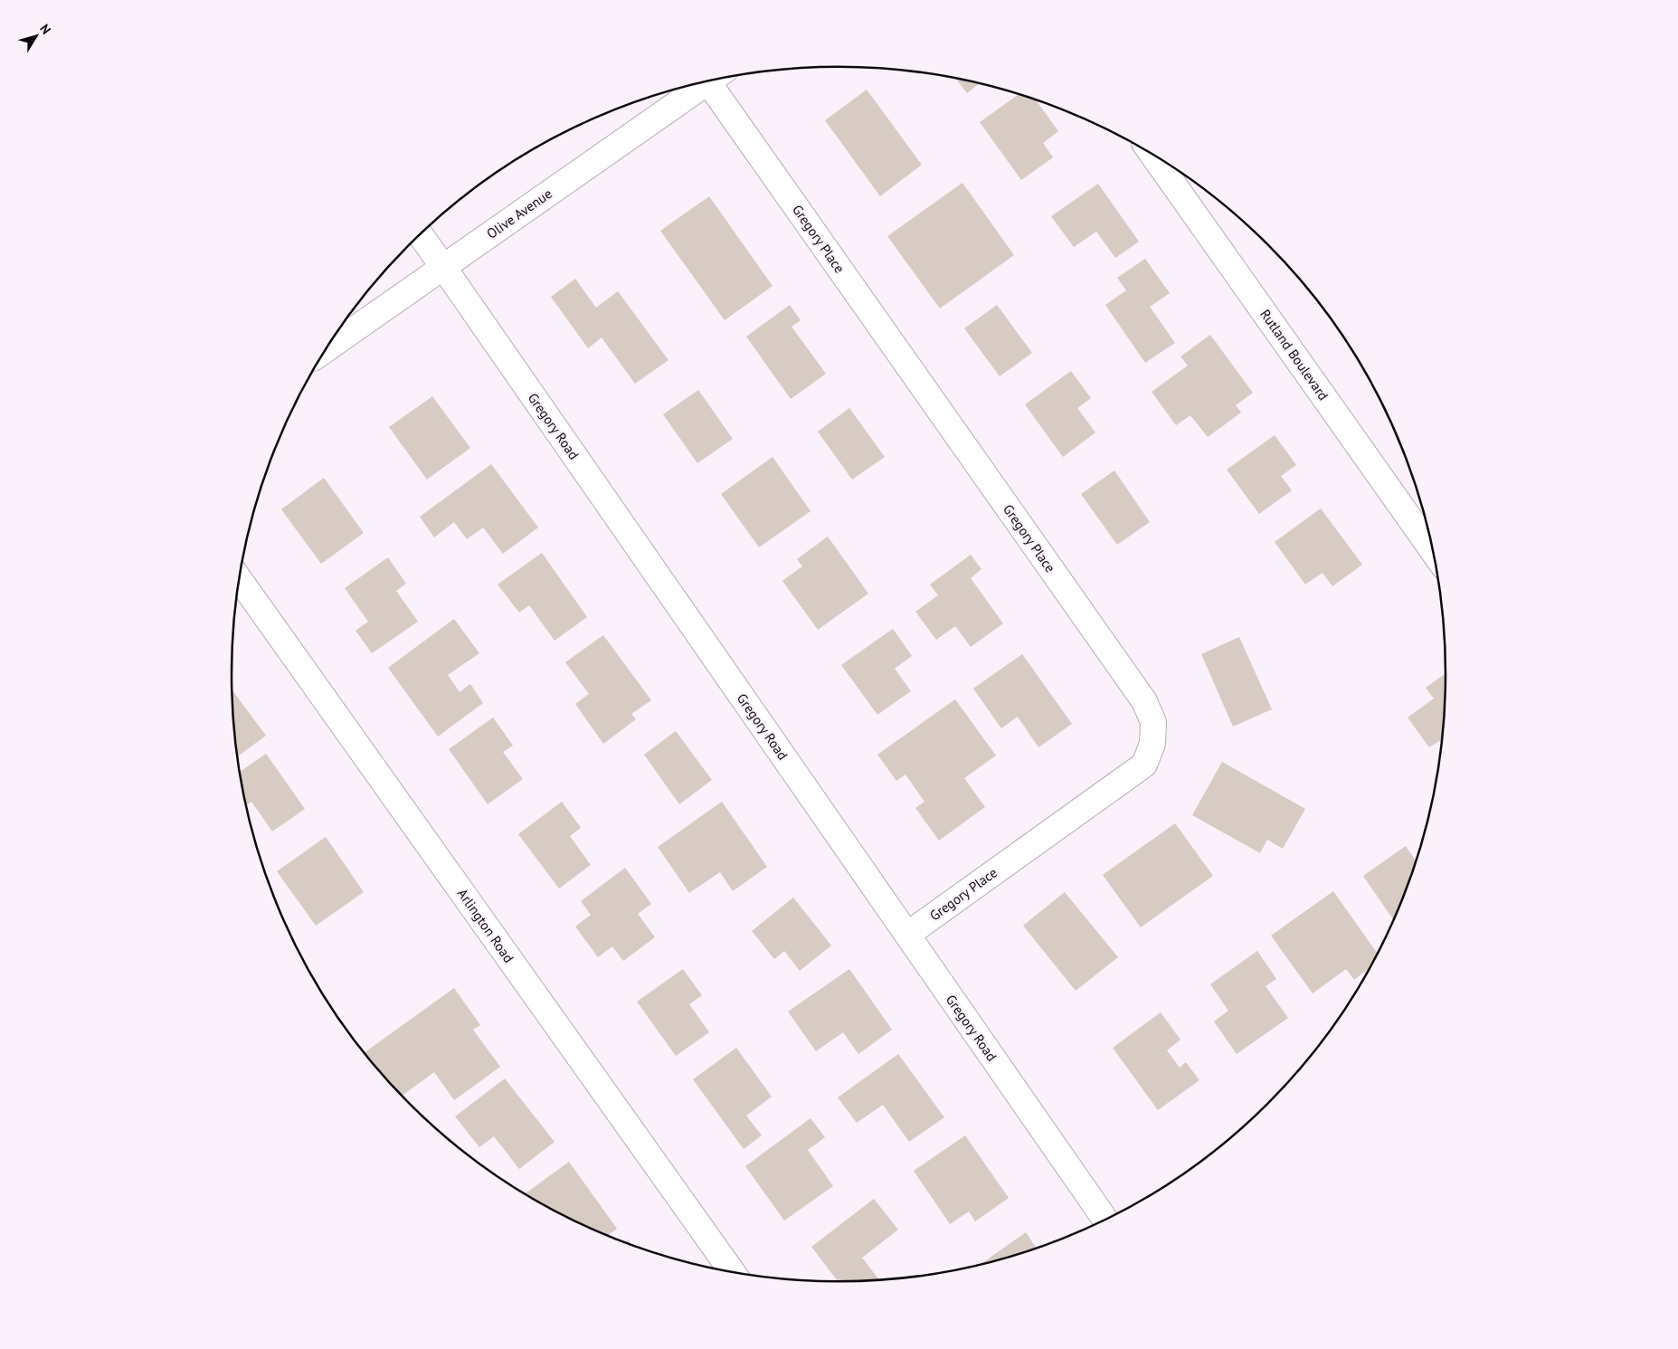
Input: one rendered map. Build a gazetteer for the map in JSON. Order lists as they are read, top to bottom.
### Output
{
  "streets": {
    "street": [
      "Olive Avenue",
      "Gregory Place",
      "Rutland Boulevard",
      "Gregory Road",
      "Arlington Road"
    ]
  },
  "crossings": [
    ["Olive Avenue", "Gregory Road"],
    ["Gregory Place", "Gregory Road"]
  ],
  "north": "top right"
}
